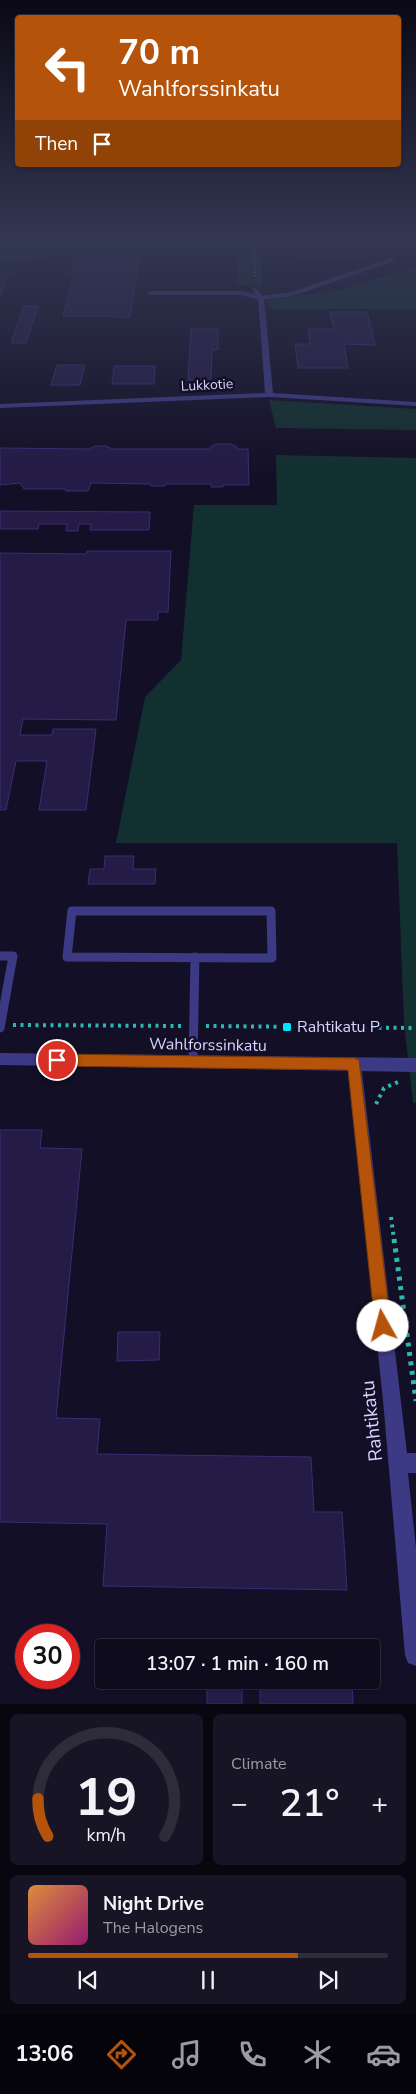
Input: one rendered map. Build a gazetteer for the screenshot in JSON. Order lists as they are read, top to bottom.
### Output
{
  "streets": {
    "street": ["Lukkotie", "Wahlforssinkatu", "Rahtikatu"]
  },
  "crossings": [
    ["Wahlforssinkatu", "Rahtikatu"]
  ],
  "places": {
    "transit": ["Rahtikatu P"]
  },
  "page": {
    "turn": ["70 m", "Wahlforssinkatu"],
    "then": "Then",
    "limit": "30",
    "trip": "13:07 · 1 min · 160 m",
    "tile": "Climate",
    "heat": ["−", "21°", "+"],
    "song": ["Night Drive", "The Halogens"],
    "tabs": "13:06",
    "gauge": ["19", "km/h"]
  }
}
